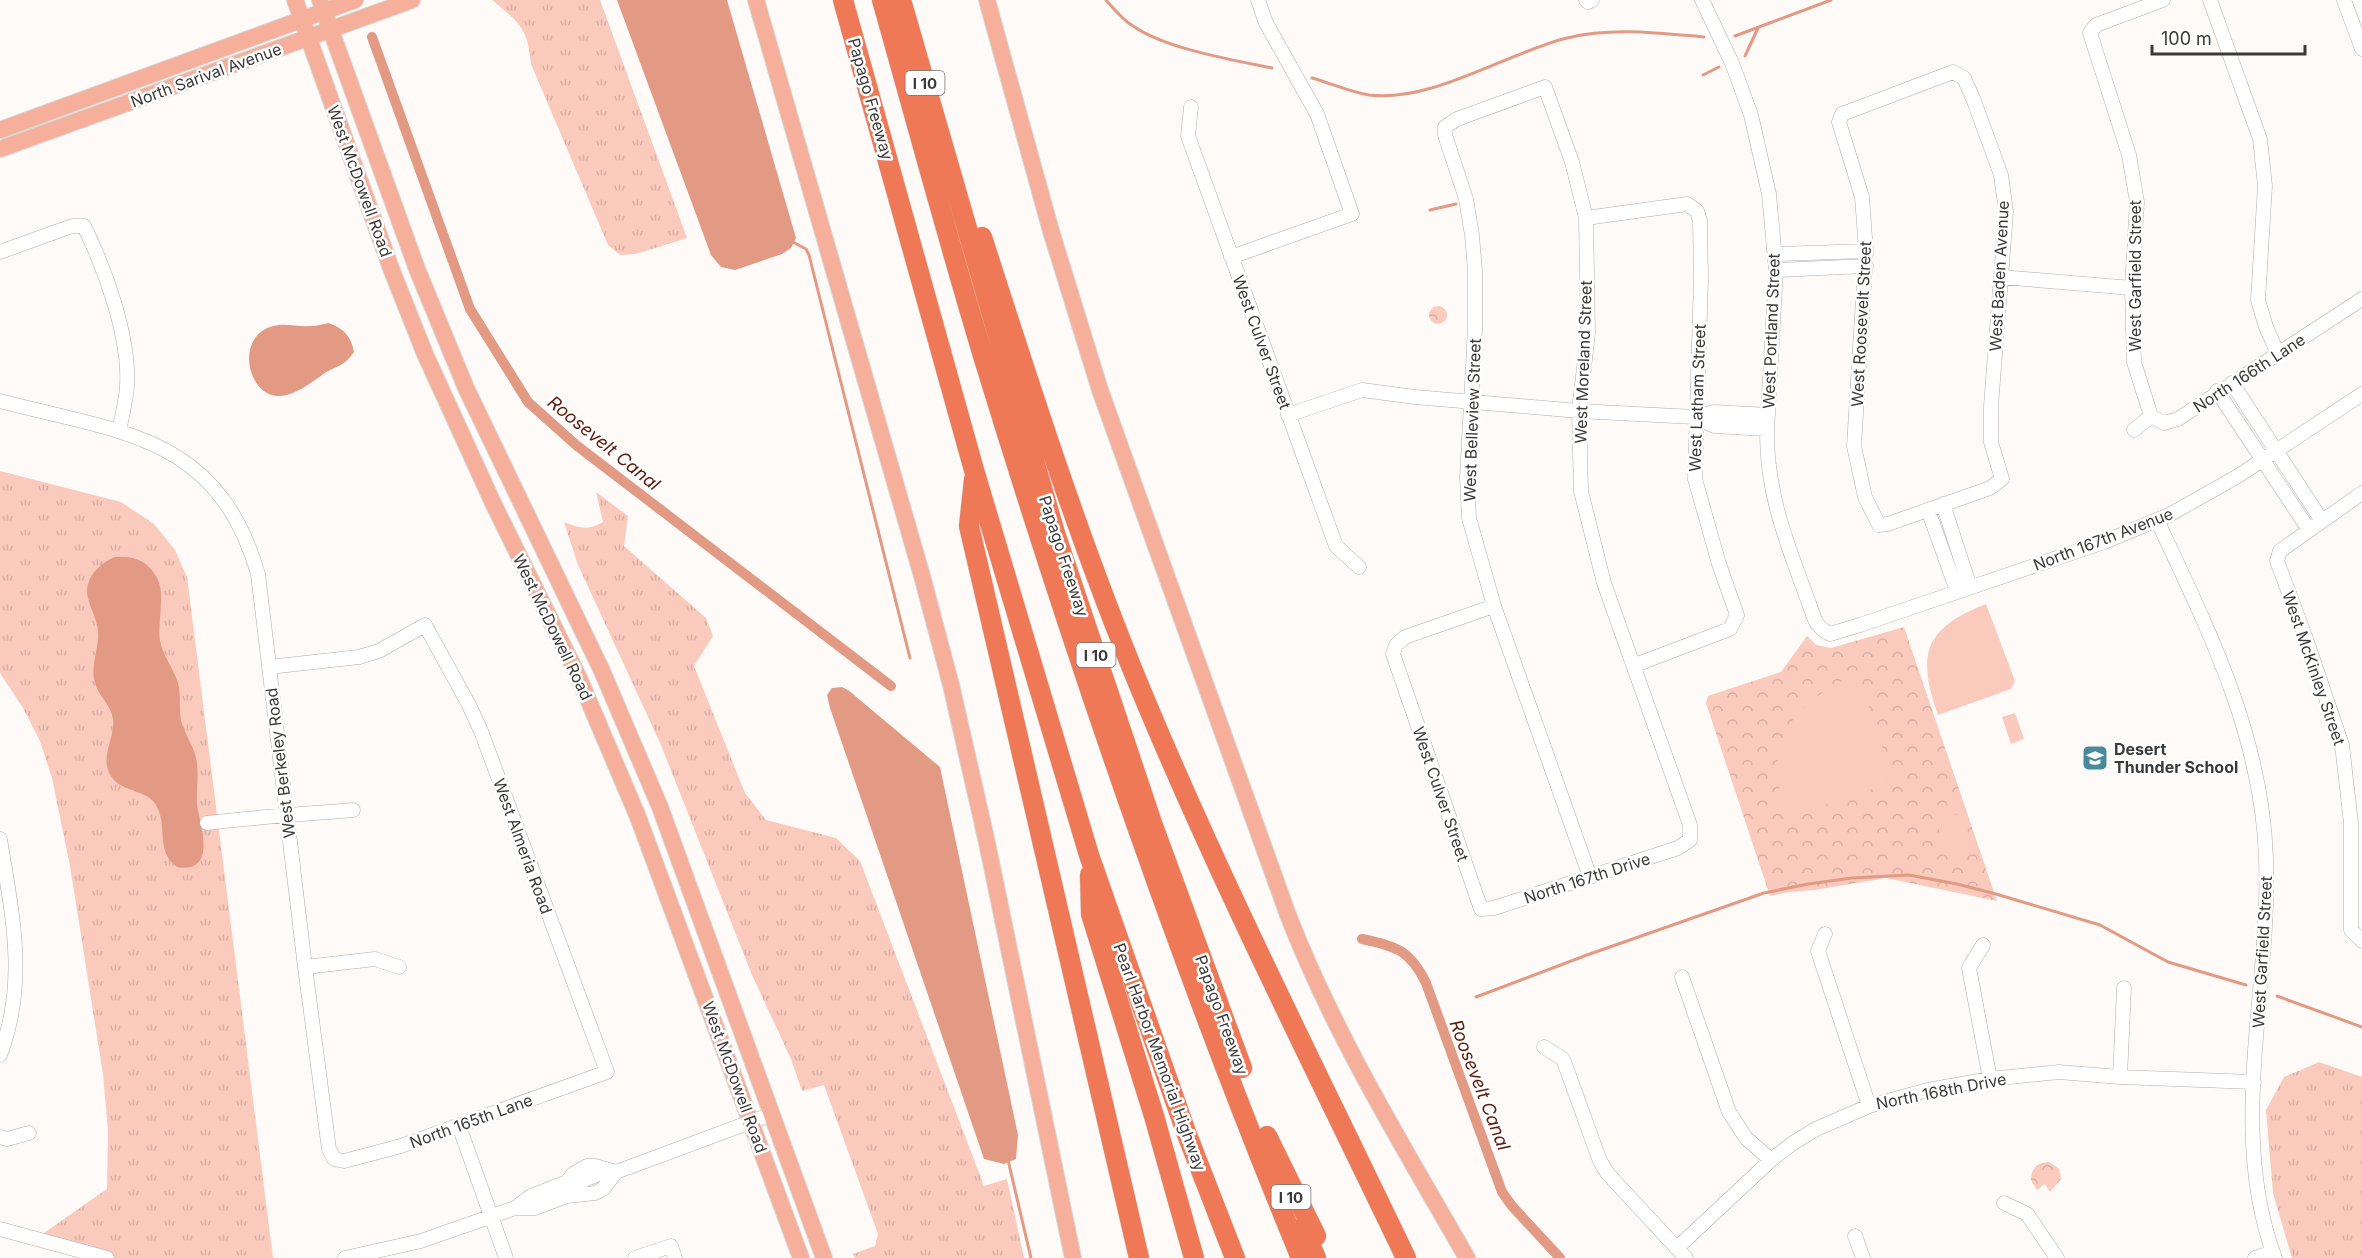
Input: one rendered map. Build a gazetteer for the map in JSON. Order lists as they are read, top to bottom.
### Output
{
  "streets": {
    "highway": ["I 10", "Papago Freeway", "Pearl Harbor Memorial Highway"],
    "main road": ["North Sarival Avenue", "West McDowell Road"],
    "street": [
      "West Baden Avenue",
      "West Garfield Street",
      "West Roosevelt Street",
      "West Portland Street",
      "West Culver Street",
      "West Moreland Street",
      "North 166th Lane",
      "West Latham Street",
      "West Belleview Street",
      "North 167th Avenue",
      "West McKinley Street",
      "West Berkeley Road",
      "West Almeria Road",
      "North 167th Drive",
      "North 168th Drive",
      "North 165th Lane"
    ]
  },
  "crossings": [
    ["North Sarival Avenue", "West McDowell Road"],
    ["I 10", "Papago Freeway"],
    ["Papago Freeway", "Pearl Harbor Memorial Highway"],
    ["West Baden Avenue", "West Roosevelt Street"],
    ["West Garfield Street", "North 166th Lane"],
    ["West Garfield Street", "North 167th Avenue"],
    ["West Garfield Street", "North 168th Drive"],
    ["West Portland Street", "North 167th Avenue"],
    ["West Culver Street", "West Belleview Street"],
    ["West Culver Street", "North 167th Drive"],
    ["West Moreland Street", "West Latham Street"],
    ["West Moreland Street", "West Belleview Street"],
    ["West Moreland Street", "North 167th Drive"],
    ["West Belleview Street", "North 167th Drive"],
    ["West Berkeley Road", "West Almeria Road"],
    ["West Berkeley Road", "North 165th Lane"],
    ["West Almeria Road", "North 165th Lane"]
  ],
  "water": ["Roosevelt Canal"],
  "places": {
    "school or university": ["Desert Thunder School"]
  },
  "scale_bar": "100 m"
}
